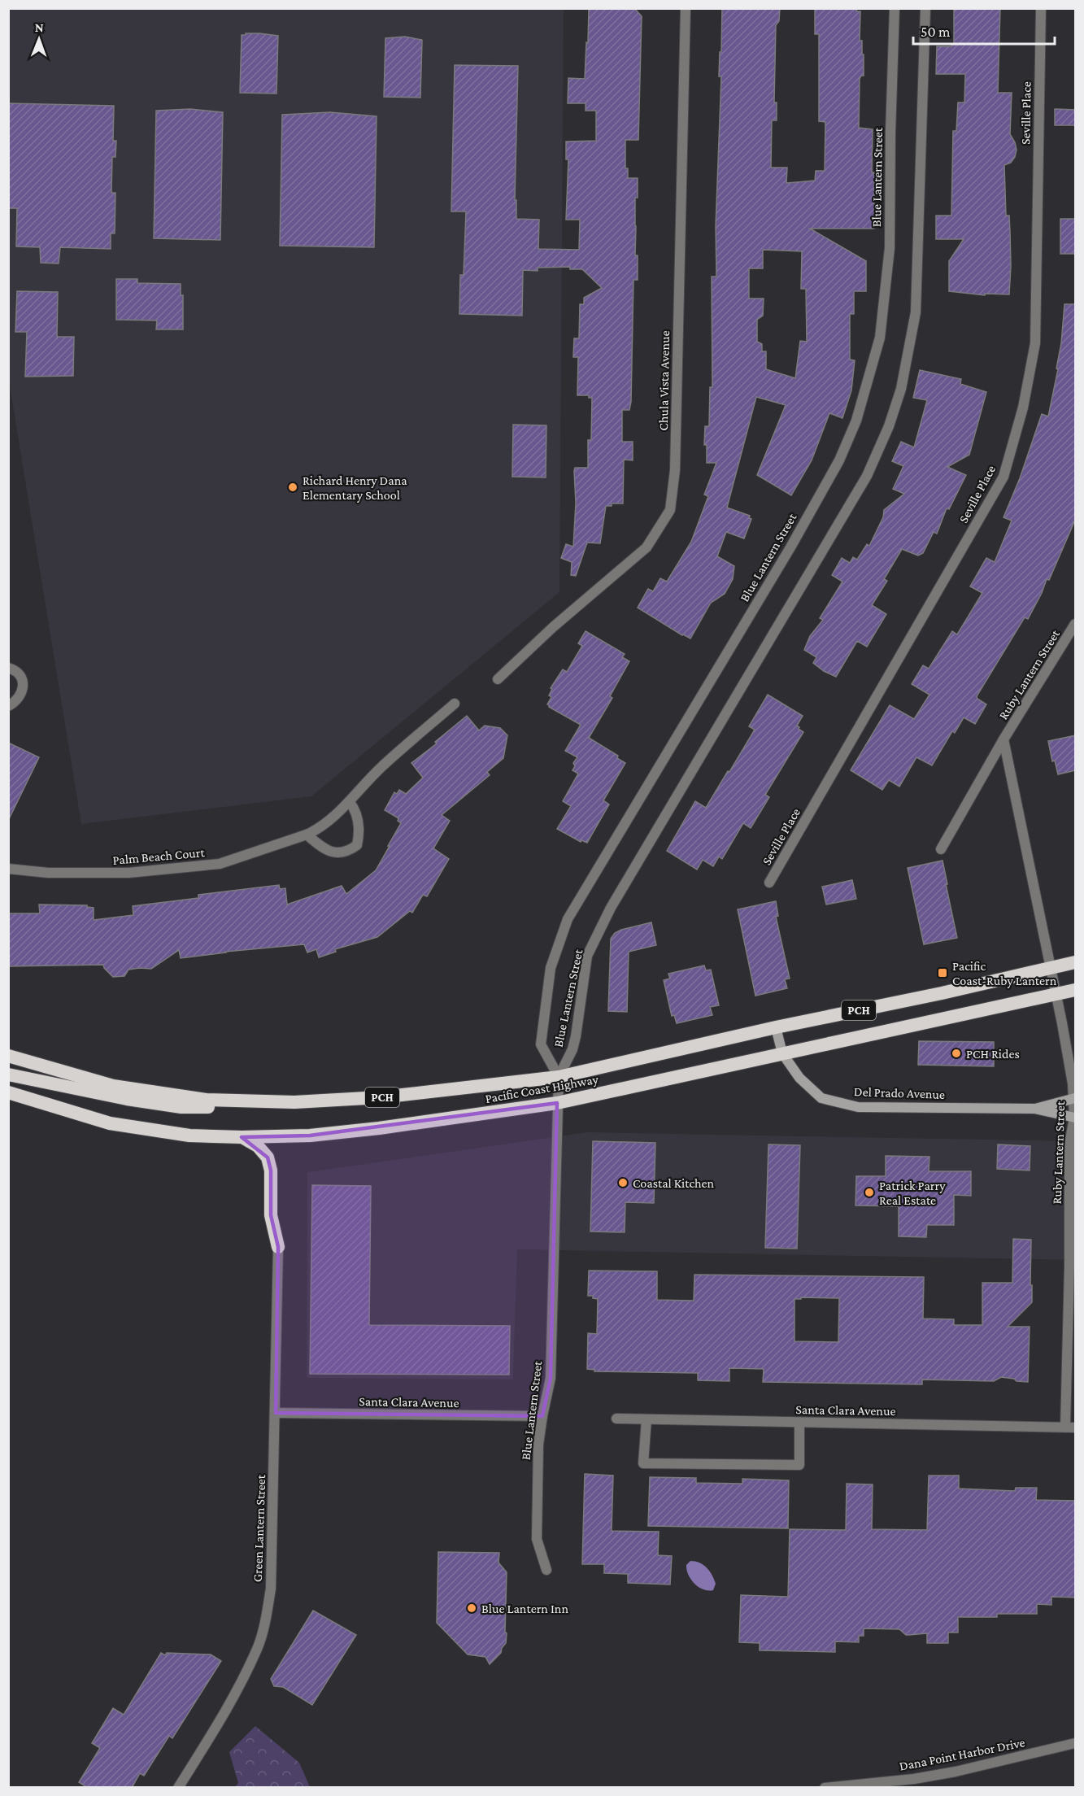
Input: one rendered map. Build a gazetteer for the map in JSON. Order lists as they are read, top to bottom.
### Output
{
  "streets": {
    "highway": ["PCH", "Pacific Coast Highway"],
    "main road": ["Del Prado Avenue"],
    "street": [
      "Seville Place",
      "Blue Lantern Street",
      "Chula Vista Avenue",
      "Ruby Lantern Street",
      "Palm Beach Court",
      "Santa Clara Avenue",
      "Green Lantern Street",
      "Dana Point Harbor Drive"
    ]
  },
  "crossings": [
    ["Blue Lantern Street", "Pacific Coast Highway"],
    ["Blue Lantern Street", "Santa Clara Avenue"],
    ["Ruby Lantern Street", "Pacific Coast Highway"],
    ["Ruby Lantern Street", "Del Prado Avenue"],
    ["Ruby Lantern Street", "Santa Clara Avenue"],
    ["Pacific Coast Highway", "Del Prado Avenue"],
    ["Santa Clara Avenue", "Green Lantern Street"]
  ],
  "places": {
    "other": [
      "Richard Henry Dana Elementary School",
      "PCH Rides",
      "Coastal Kitchen",
      "Patrick Parry Real Estate",
      "Blue Lantern Inn"
    ],
    "transit": ["Pacific Coast-Ruby Lantern"]
  },
  "scale_bar": "50 m",
  "north": "top"
}
